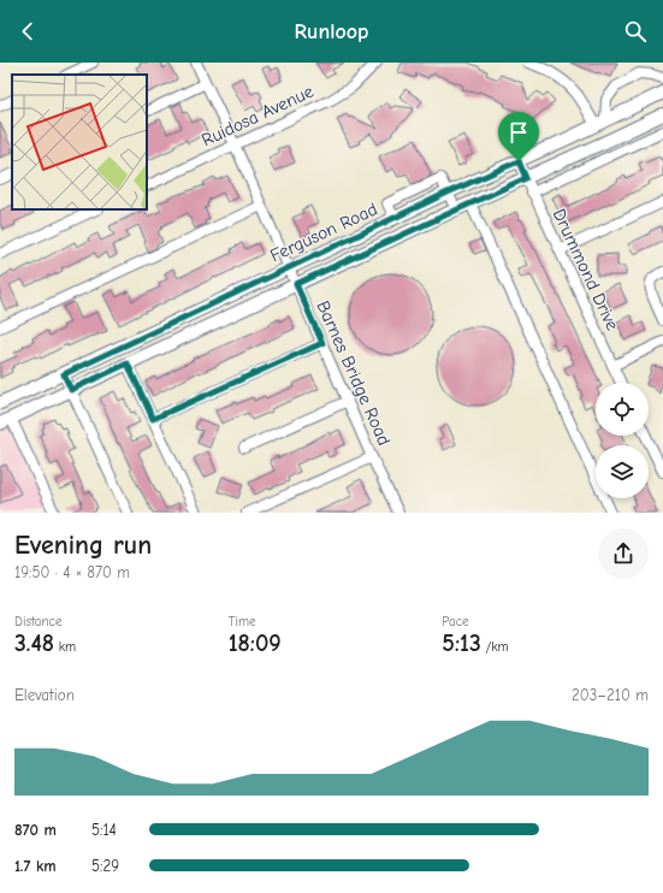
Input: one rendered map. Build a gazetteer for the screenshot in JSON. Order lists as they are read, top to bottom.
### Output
{
  "streets": {
    "main road": ["Ferguson Road"],
    "street": ["Ruidosa Avenue", "Drummond Drive", "Barnes Bridge Road"]
  },
  "crossings": [
    ["Ruidosa Avenue", "Barnes Bridge Road"],
    ["Ferguson Road", "Drummond Drive"],
    ["Ferguson Road", "Barnes Bridge Road"]
  ],
  "page": {
    "header": "Runloop",
    "heading": ["Evening run", "19:50 · 4 × 870 m"],
    "stats": [
      ["Distance", "3.48 km"],
      ["Time", "18:09"],
      ["Pace", "5:13 /km"]
    ],
    "chart": ["Elevation", "203–210 m"],
    "list": [
      {
        "name": "870 m",
        "note": "5:14"
      },
      {
        "name": "1.7 km",
        "note": "5:29"
      }
    ]
  }
}
